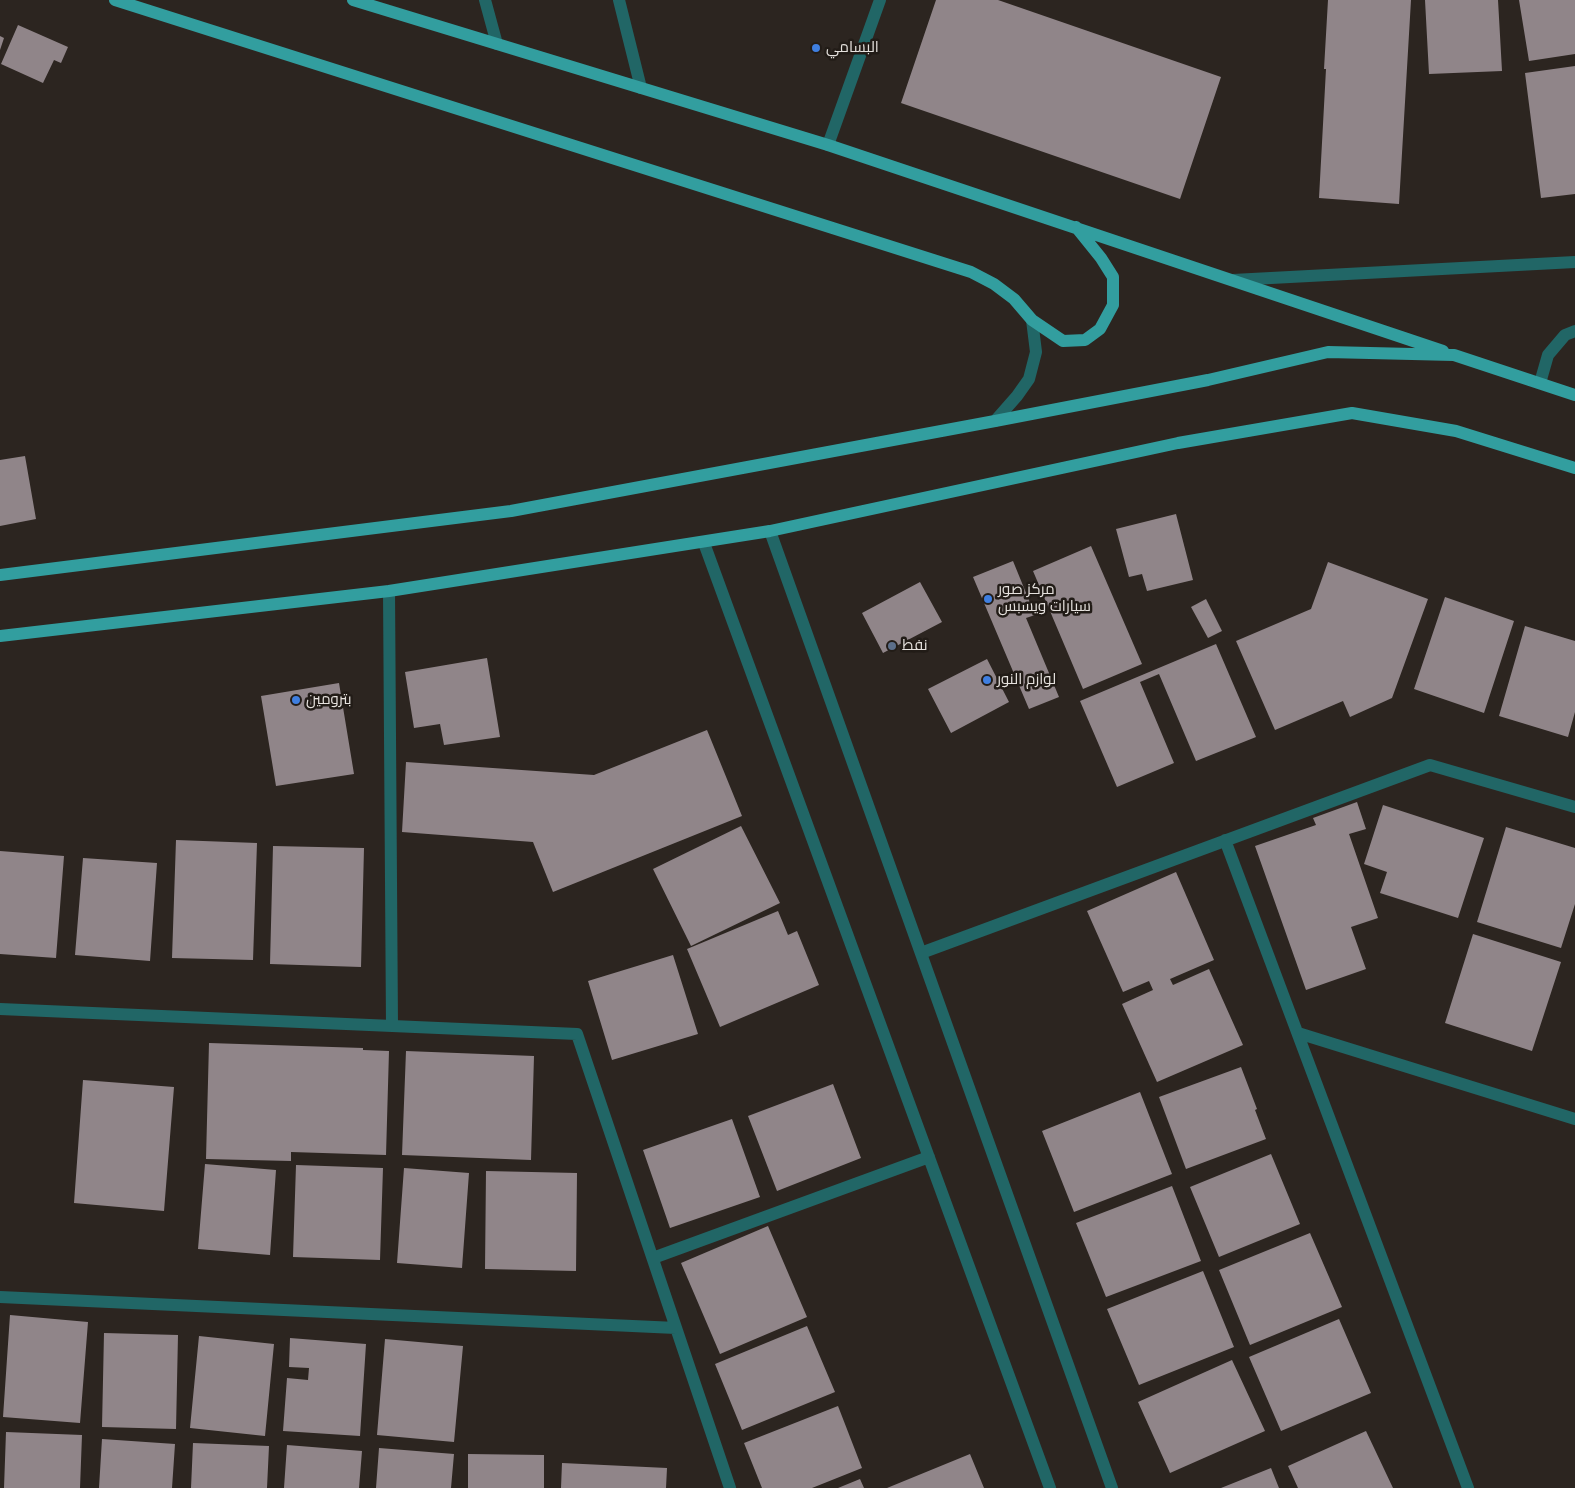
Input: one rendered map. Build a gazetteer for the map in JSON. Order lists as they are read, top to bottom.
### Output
{
  "places": [
    "البسامي",
    "مركز صور سيارات ويسبس",
    "نفط",
    "لوازم النور",
    "بترومين"
  ]
}
